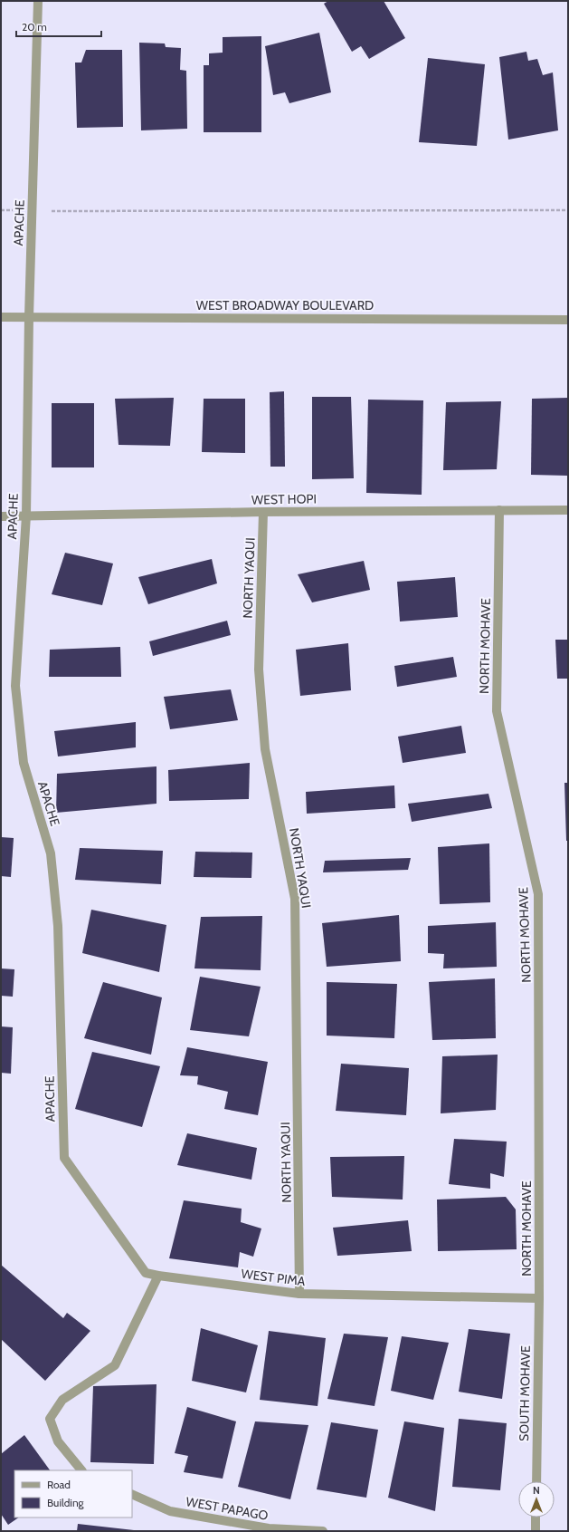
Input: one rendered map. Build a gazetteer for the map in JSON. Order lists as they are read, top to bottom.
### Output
{
  "streets": {
    "street": [
      "APACHE",
      "WEST BROADWAY BOULEVARD",
      "WEST HOPI",
      "NORTH YAQUI",
      "NORTH MOHAVE",
      "WEST PIMA",
      "SOUTH MOHAVE",
      "WEST PAPAGO"
    ]
  },
  "crossings": [
    ["APACHE", "WEST BROADWAY BOULEVARD"],
    ["APACHE", "WEST HOPI"],
    ["APACHE", "WEST PIMA"],
    ["WEST HOPI", "NORTH YAQUI"],
    ["WEST HOPI", "NORTH MOHAVE"],
    ["NORTH YAQUI", "WEST PIMA"],
    ["NORTH MOHAVE", "WEST PIMA"],
    ["NORTH MOHAVE", "SOUTH MOHAVE"],
    ["WEST PIMA", "SOUTH MOHAVE"]
  ],
  "legend": ["Road", "Building"],
  "scale_bar": "20 m",
  "north": "top"
}
